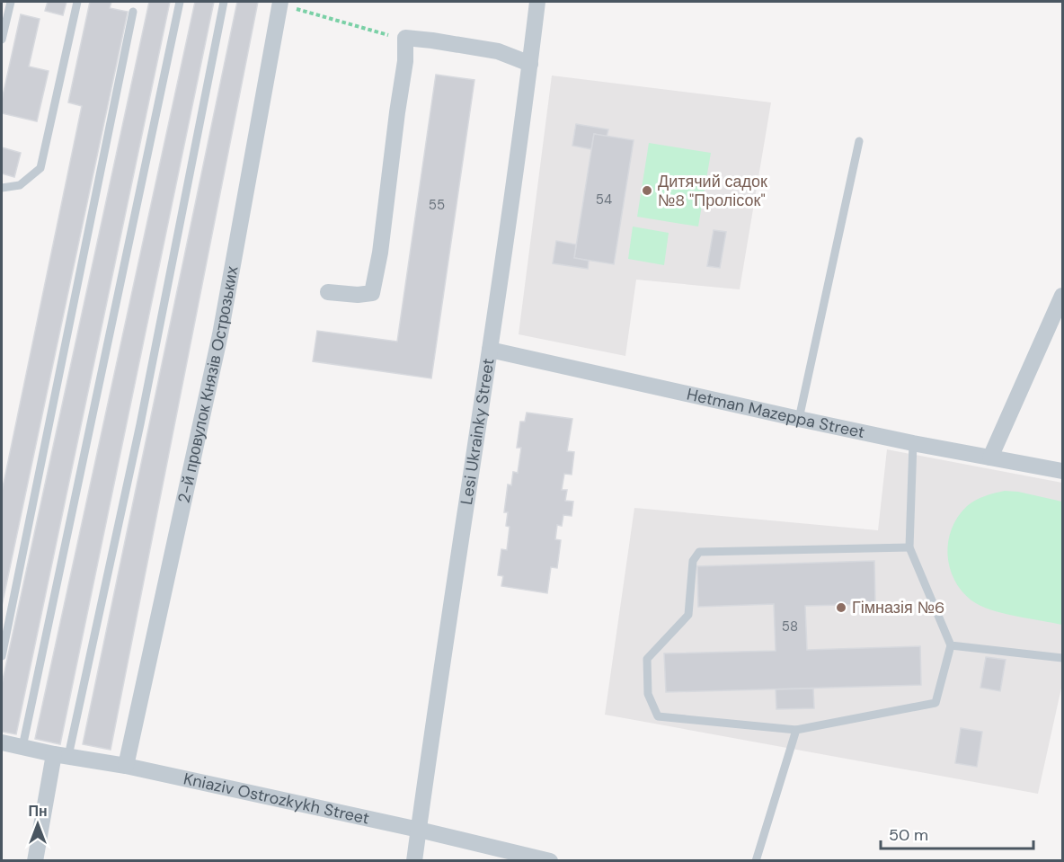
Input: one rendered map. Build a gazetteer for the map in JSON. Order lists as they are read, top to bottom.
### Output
{
  "streets": {
    "street": [
      "2-й провулок Князів Острозьких",
      "Hetman Mazeppa Street",
      "Lesi Ukrainky Street",
      "Kniaziv Ostrozkykh Street"
    ]
  },
  "crossings": [
    ["2-й провулок Князів Острозьких", "Kniaziv Ostrozkykh Street"],
    ["Hetman Mazeppa Street", "Lesi Ukrainky Street"],
    ["Lesi Ukrainky Street", "Kniaziv Ostrozkykh Street"]
  ],
  "places": ["Дитячий садок №8 \"Пролісок\"", "Гімназія №6"],
  "house_numbers": ["54", "55", "58"],
  "scale_bar": "50 m",
  "north": "top"
}
